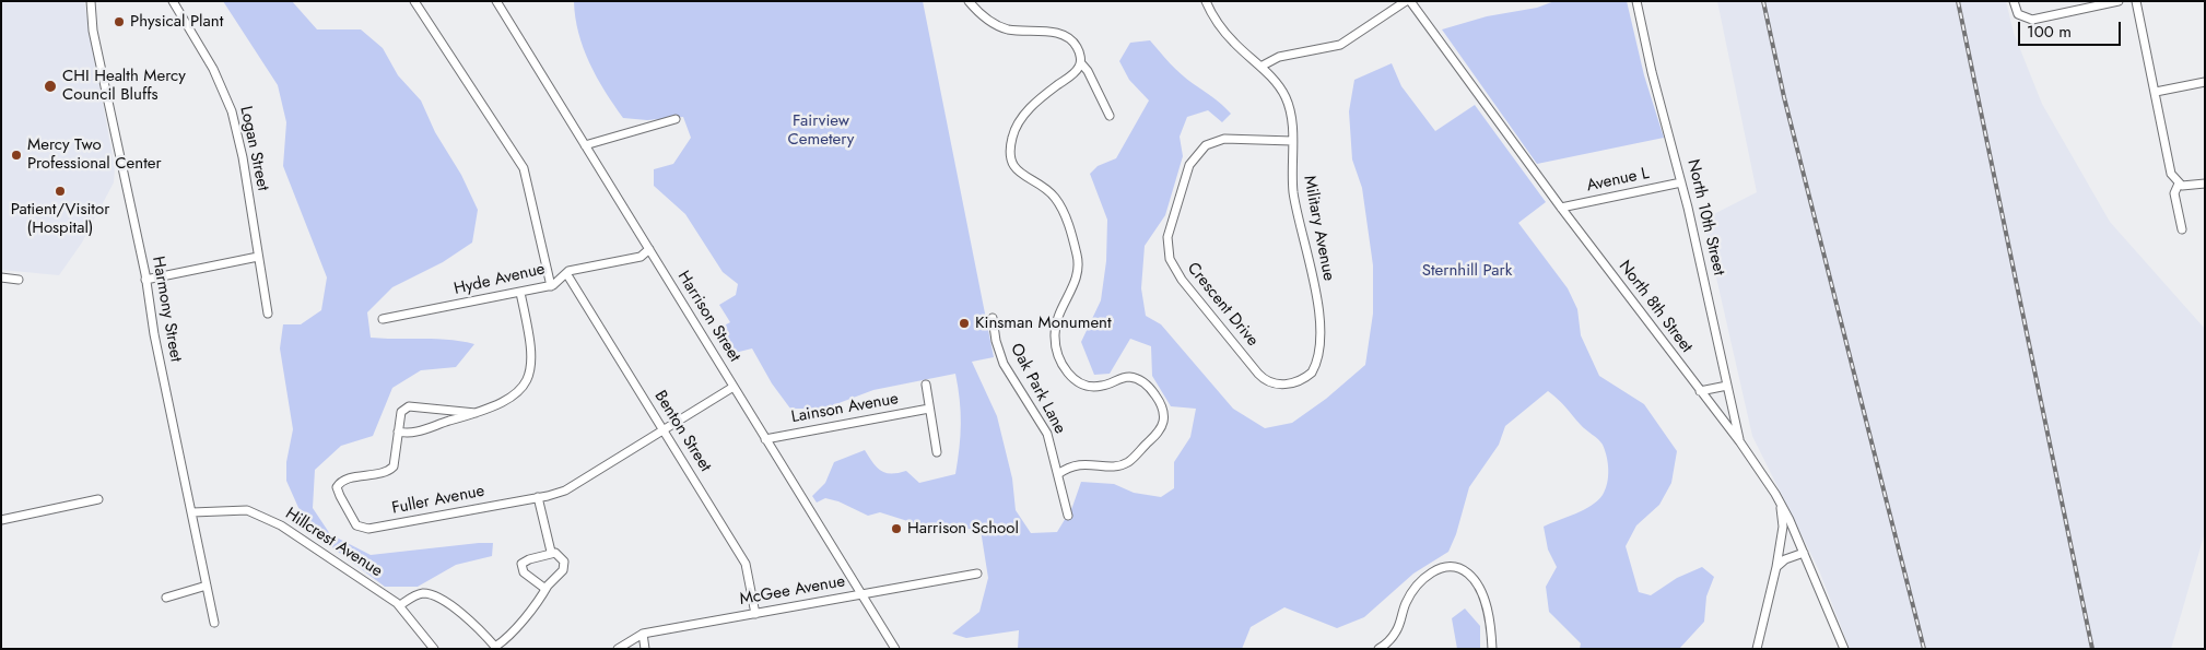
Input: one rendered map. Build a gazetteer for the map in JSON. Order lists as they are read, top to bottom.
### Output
{
  "streets": {
    "street": [
      "Logan Street",
      "Avenue L",
      "North 10th Street",
      "Military Avenue",
      "Hyde Avenue",
      "Crescent Drive",
      "North 8th Street",
      "Harmony Street",
      "Harrison Street",
      "Oak Park Lane",
      "Lainson Avenue",
      "Benton Street",
      "Fuller Avenue",
      "Hillcrest Avenue",
      "McGee Avenue"
    ]
  },
  "crossings": [
    ["Avenue L", "North 10th Street"],
    ["Avenue L", "North 8th Street"],
    ["North 10th Street", "North 8th Street"],
    ["Military Avenue", "Crescent Drive"],
    ["Hyde Avenue", "Harrison Street"],
    ["Hyde Avenue", "Benton Street"],
    ["Harmony Street", "Hillcrest Avenue"],
    ["Harrison Street", "Lainson Avenue"],
    ["Harrison Street", "Fuller Avenue"],
    ["Harrison Street", "McGee Avenue"],
    ["Benton Street", "Fuller Avenue"],
    ["Benton Street", "McGee Avenue"]
  ],
  "parks": ["Fairview Cemetery", "Sternhill Park"],
  "places": [
    "Physical Plant",
    "CHI Health Mercy Council Bluffs",
    "Mercy Two Professional Center",
    "Patient/Visitor (Hospital)",
    "Kinsman Monument",
    "Harrison School"
  ],
  "scale_bar": "100 m"
}
